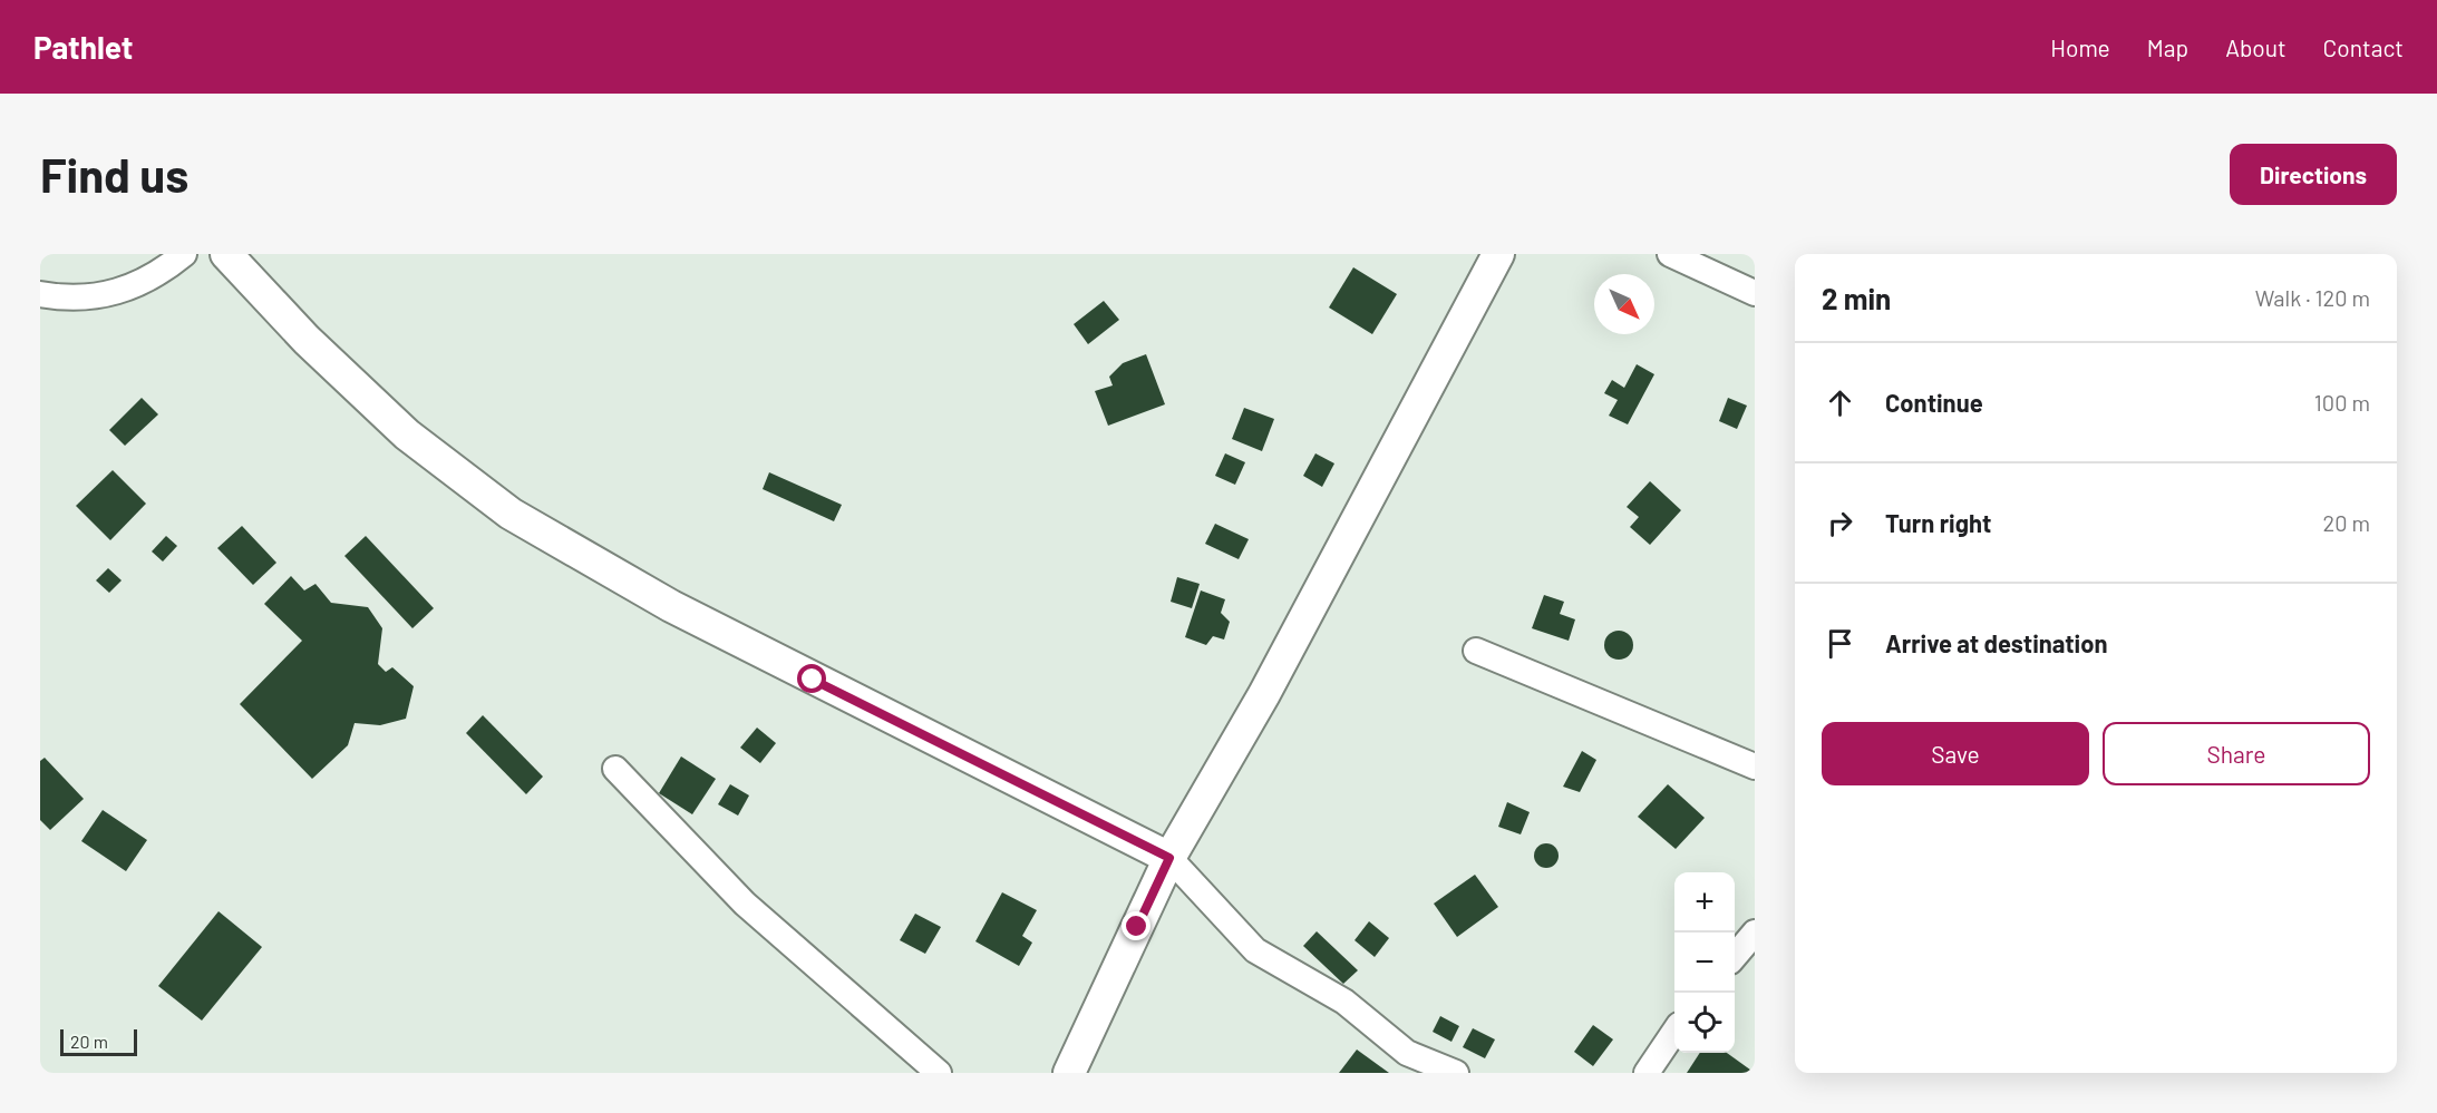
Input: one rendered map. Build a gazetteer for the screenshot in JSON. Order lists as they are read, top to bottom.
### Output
{
  "scale_bar": "20 m",
  "north": "bottom right",
  "page": {
    "header": "Pathlet",
    "nav": [
      "Home",
      "Map",
      "About",
      "Contact"
    ],
    "buttons": [
      "Directions",
      ["Save", "Share"]
    ],
    "title": "Find us",
    "heading": ["2 min", "Walk · 120 m"],
    "list": [
      ["Continue", "100 m"],
      ["Turn right", "20 m"],
      "Arrive at destination"
    ],
    "map_buttons": ["+", "−"],
    "scale": "20 m"
  }
}
